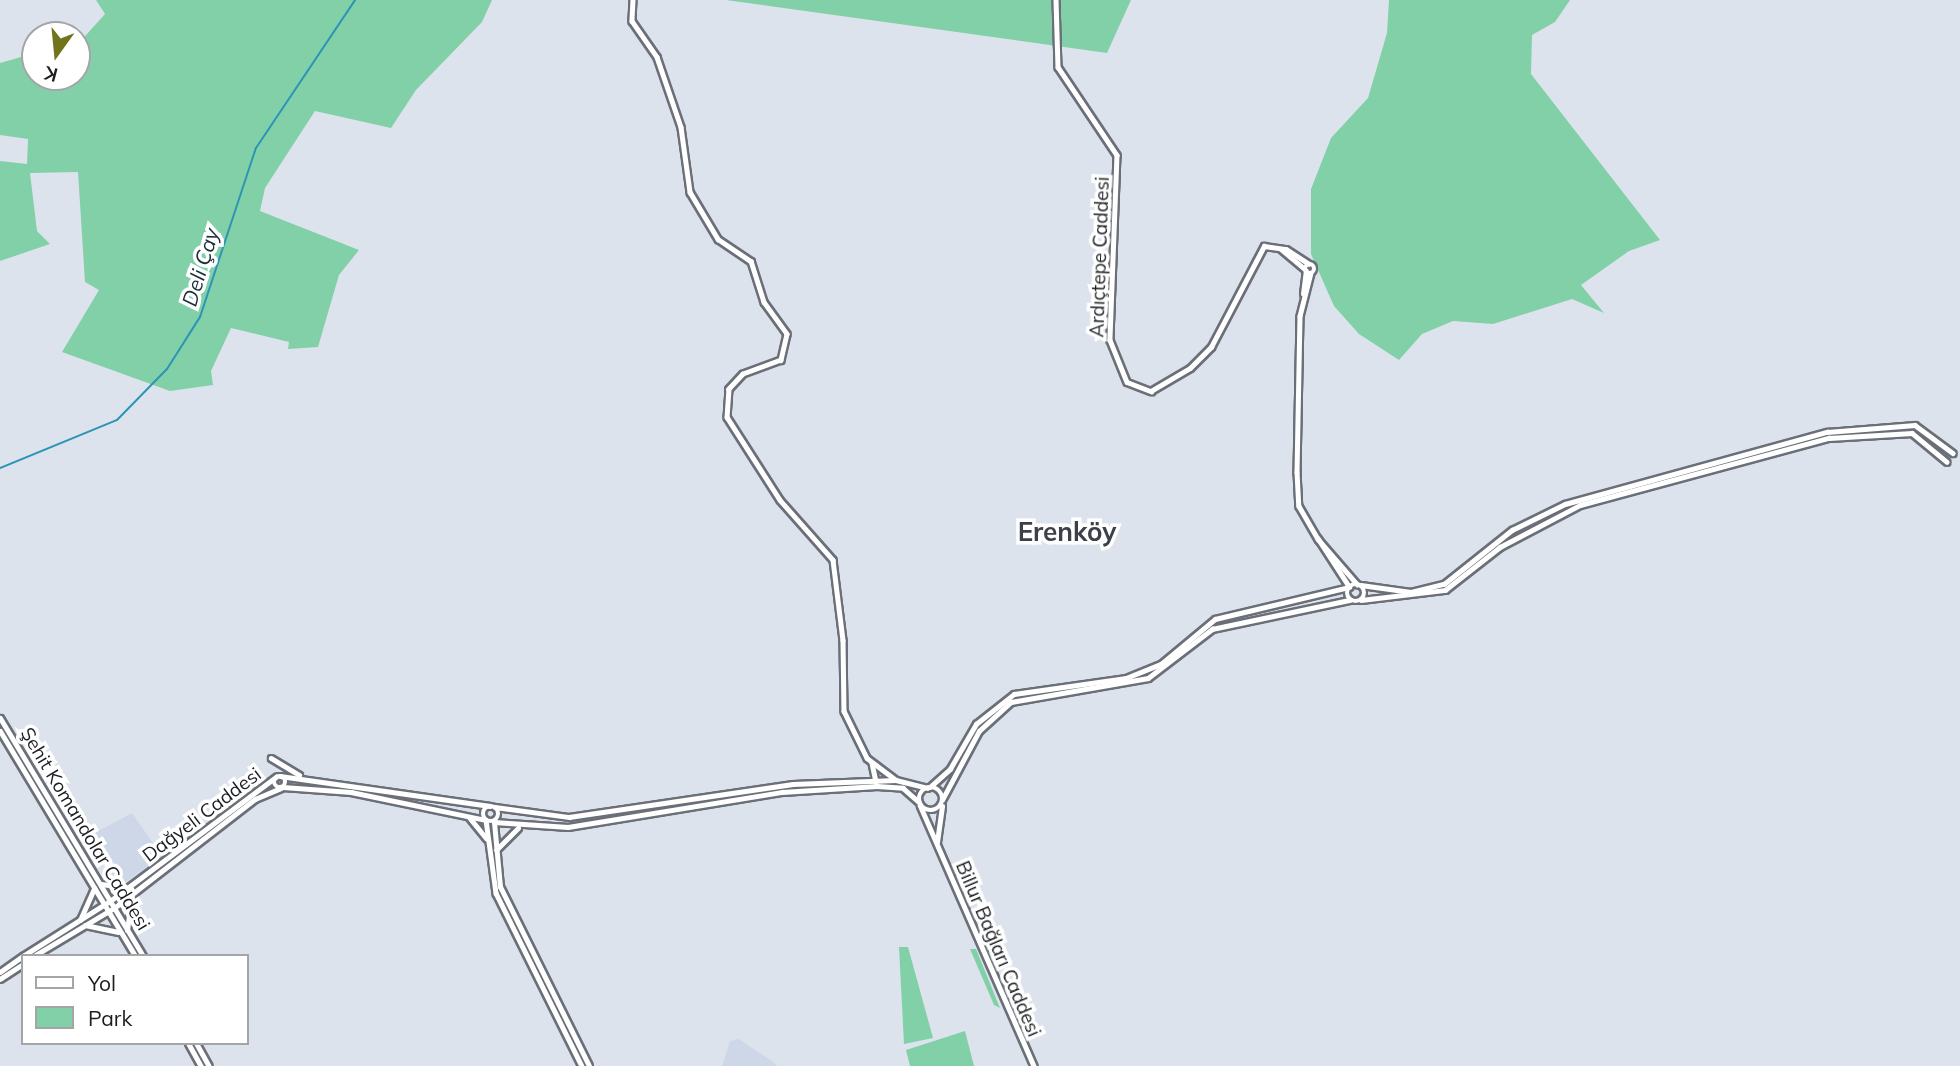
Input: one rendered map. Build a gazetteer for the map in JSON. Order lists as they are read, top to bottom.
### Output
{
  "streets": {
    "main road": ["Şehit Komandolar Caddesi"],
    "street": ["Ardıçtepe Caddesi", "Dağyeli Caddesi", "Billur Bağları Caddesi"]
  },
  "crossings": [
    ["Dağyeli Caddesi", "Şehit Komandolar Caddesi"]
  ],
  "districts": ["Erenköy"],
  "water": ["Deli Çay"],
  "legend": ["Yol", "Park"],
  "north": "bottom"
}
